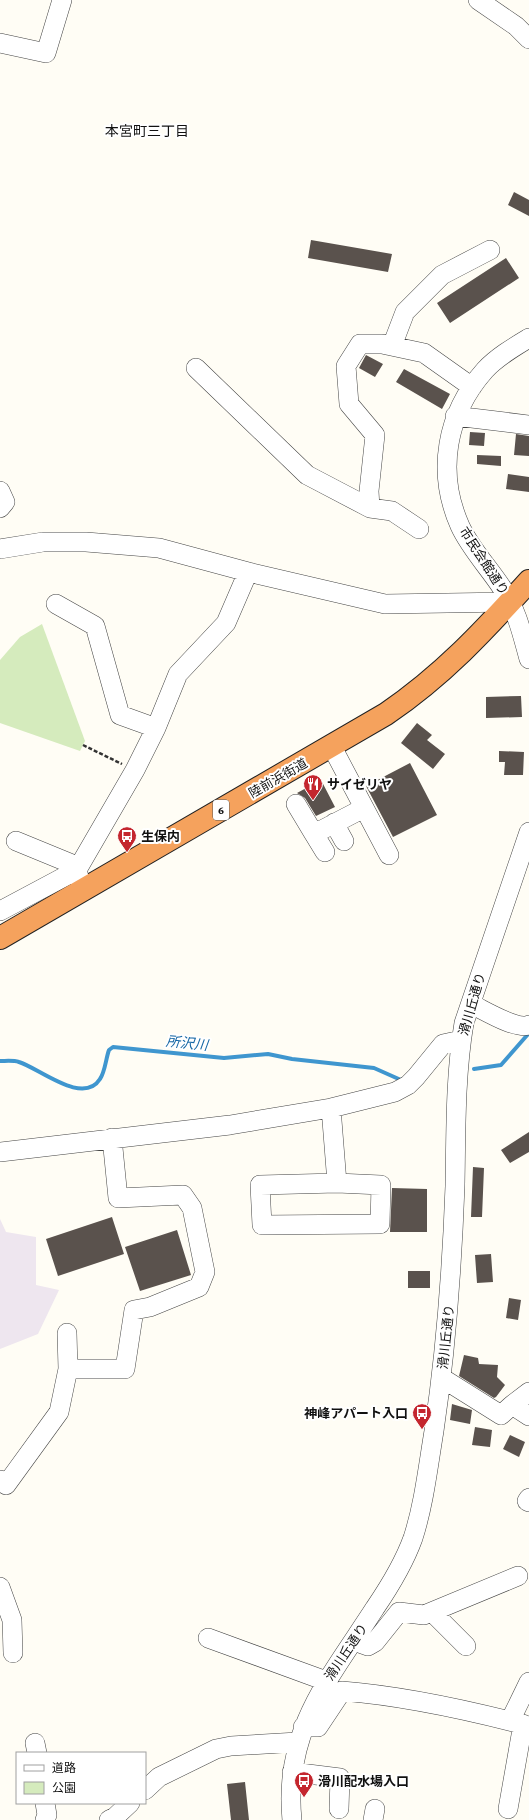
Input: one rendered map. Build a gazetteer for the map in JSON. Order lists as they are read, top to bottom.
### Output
{
  "streets": {
    "highway": ["陸前浜街道", "6"],
    "street": ["市民会館通り", "滑川丘通り"]
  },
  "crossings": [
    ["市民会館通り", "陸前浜街道"]
  ],
  "districts": ["本宮町三丁目"],
  "water": ["所沢川"],
  "places": {
    "restaurant": ["サイゼリヤ"],
    "bus stop": ["生保内", "神峰アパート入口", "滑川配水場入口"]
  },
  "legend": ["道路", "公園"]
}
